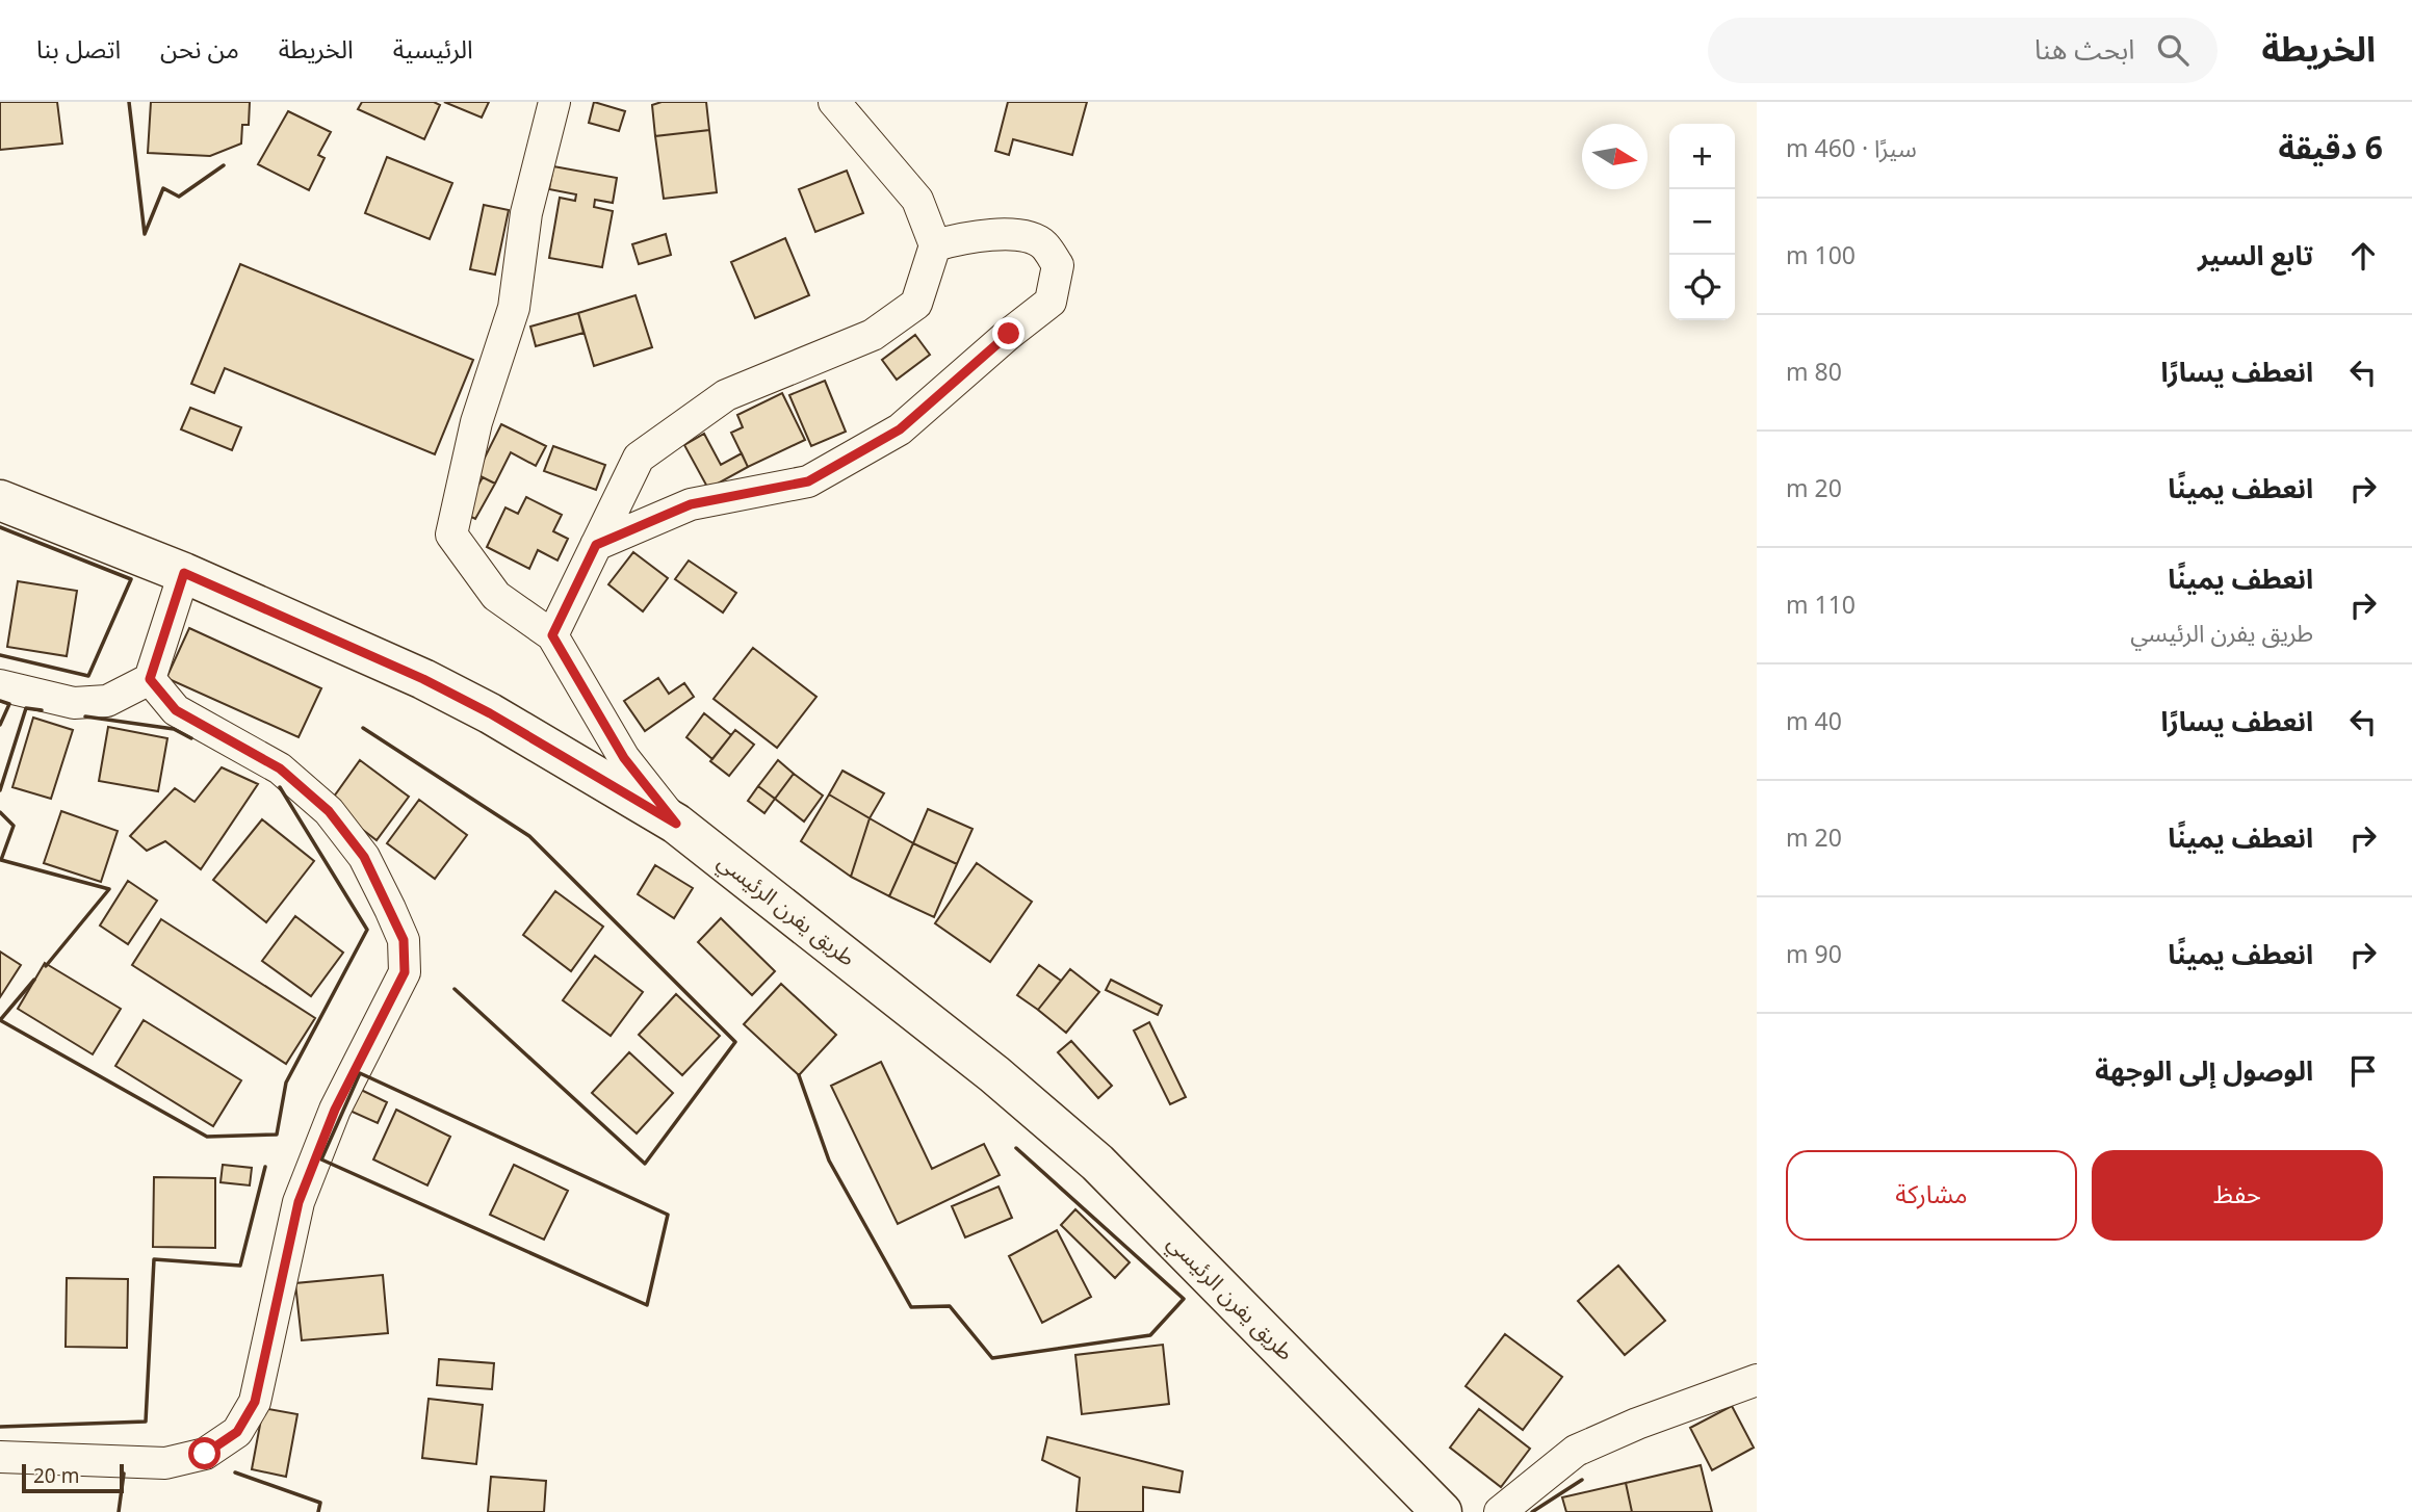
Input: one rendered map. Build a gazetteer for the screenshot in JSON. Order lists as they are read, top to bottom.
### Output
{
  "streets": {
    "main road": ["طريق يفرن الرئيسي"]
  },
  "scale_bar": "20 m",
  "north": "right",
  "page": {
    "header": "الخريطة",
    "search": "ابحث هنا",
    "nav": [
      "الرئيسية",
      "الخريطة",
      "من نحن",
      "اتصل بنا"
    ],
    "heading": ["6 دقيقة", "سيرًا · 460 m"],
    "map_buttons": ["+", "−"],
    "list": [
      ["تابع السير", "100 m"],
      ["انعطف يسارًا", "80 m"],
      ["انعطف يمينًا", "20 m"],
      ["انعطف يمينًا", "طريق يفرن الرئيسي", "110 m"],
      ["انعطف يسارًا", "40 m"],
      ["انعطف يمينًا", "20 m"],
      ["انعطف يمينًا", "90 m"],
      "الوصول إلى الوجهة"
    ],
    "buttons": ["حفظ", "مشاركة"],
    "scale": "20 m"
  }
}
